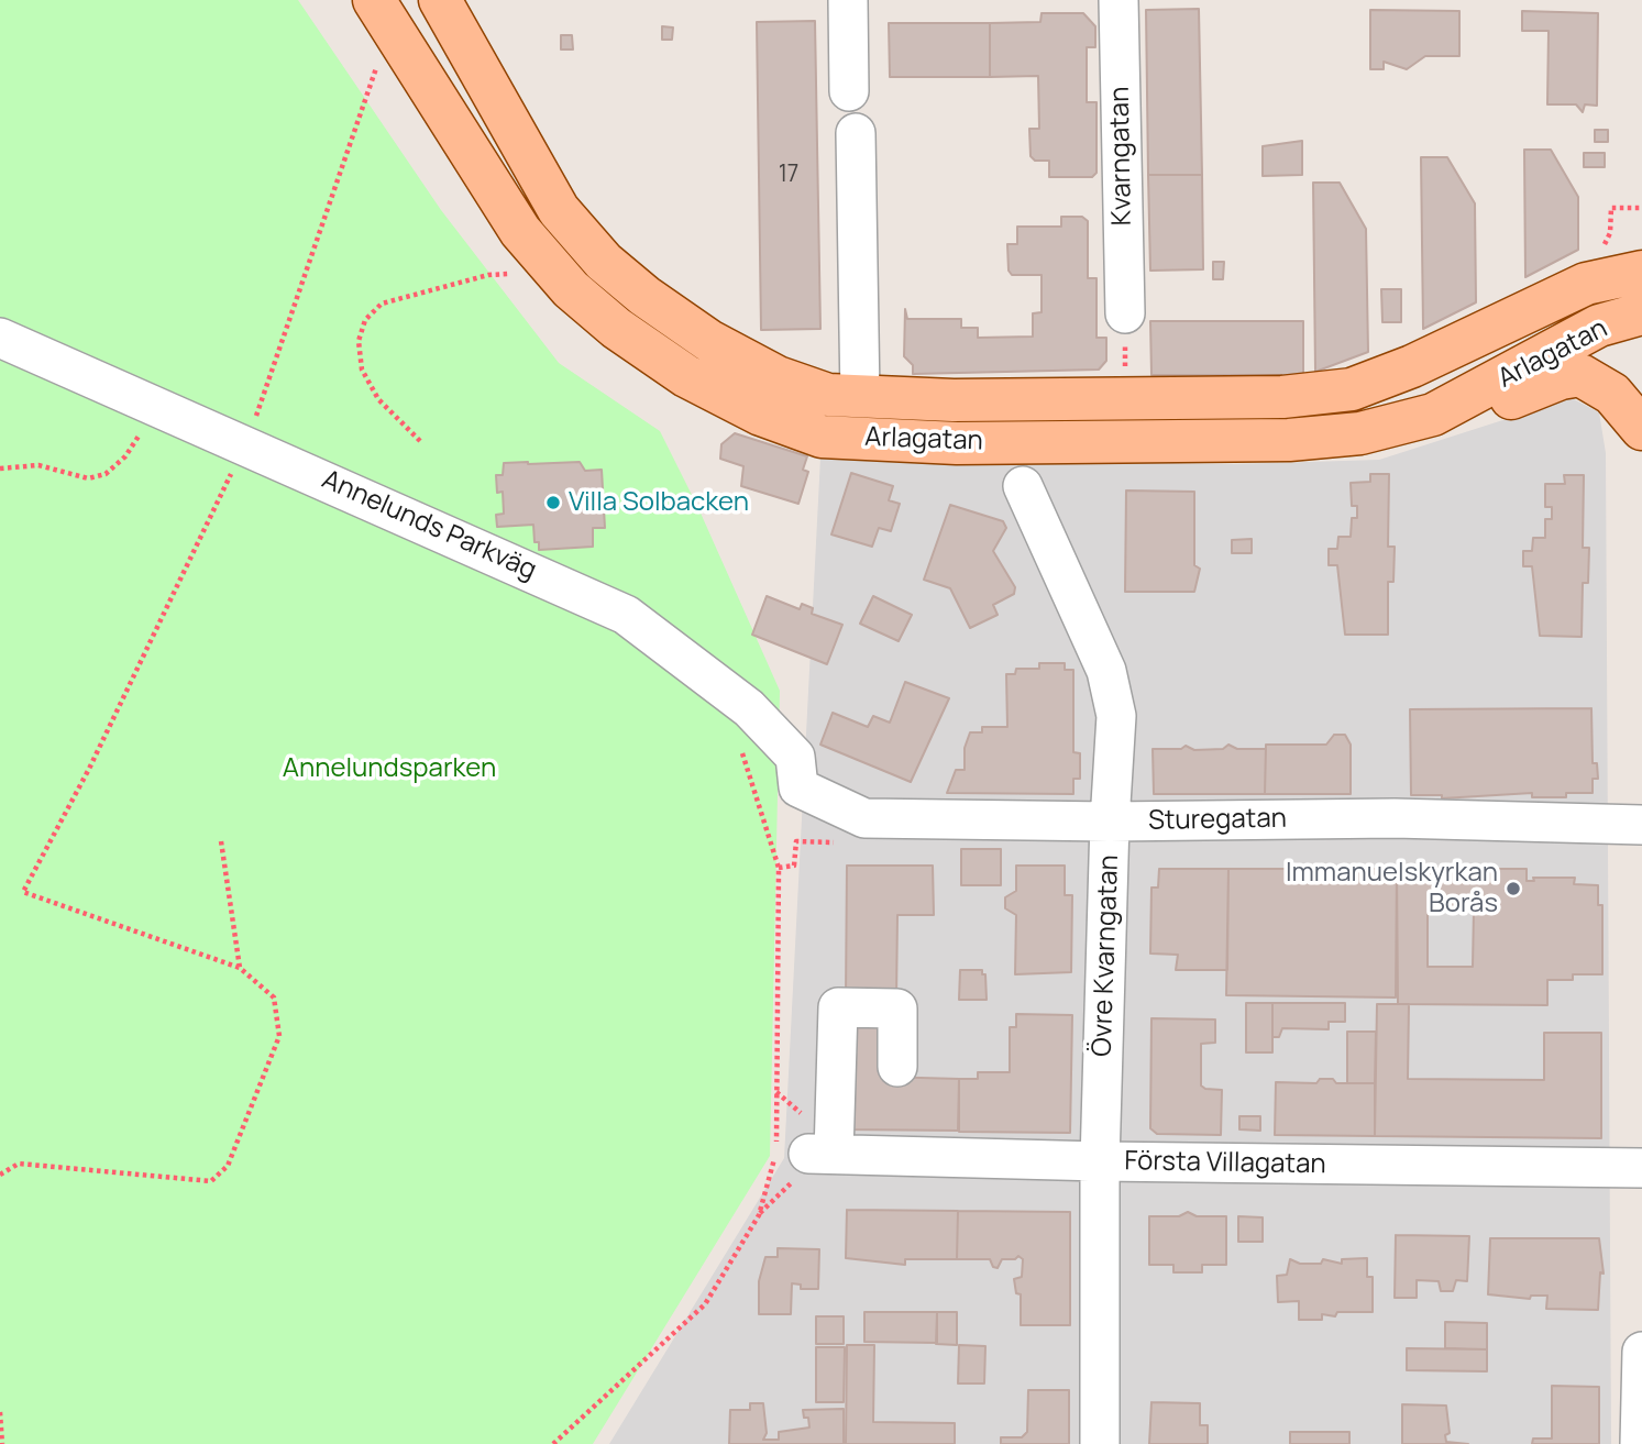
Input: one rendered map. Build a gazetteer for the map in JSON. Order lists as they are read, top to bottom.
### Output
{
  "streets": {
    "main road": ["Arlagatan"],
    "street": [
      "Kvarngatan",
      "Annelunds Parkväg",
      "Sturegatan",
      "Övre Kvarngatan",
      "Första Villagatan"
    ]
  },
  "crossings": [
    ["Annelunds Parkväg", "Sturegatan"],
    ["Sturegatan", "Övre Kvarngatan"],
    ["Övre Kvarngatan", "Första Villagatan"]
  ],
  "parks": ["Annelundsparken"],
  "places": ["Villa Solbacken", "Immanuelskyrkan Borås"],
  "house_numbers": ["17"]
}
